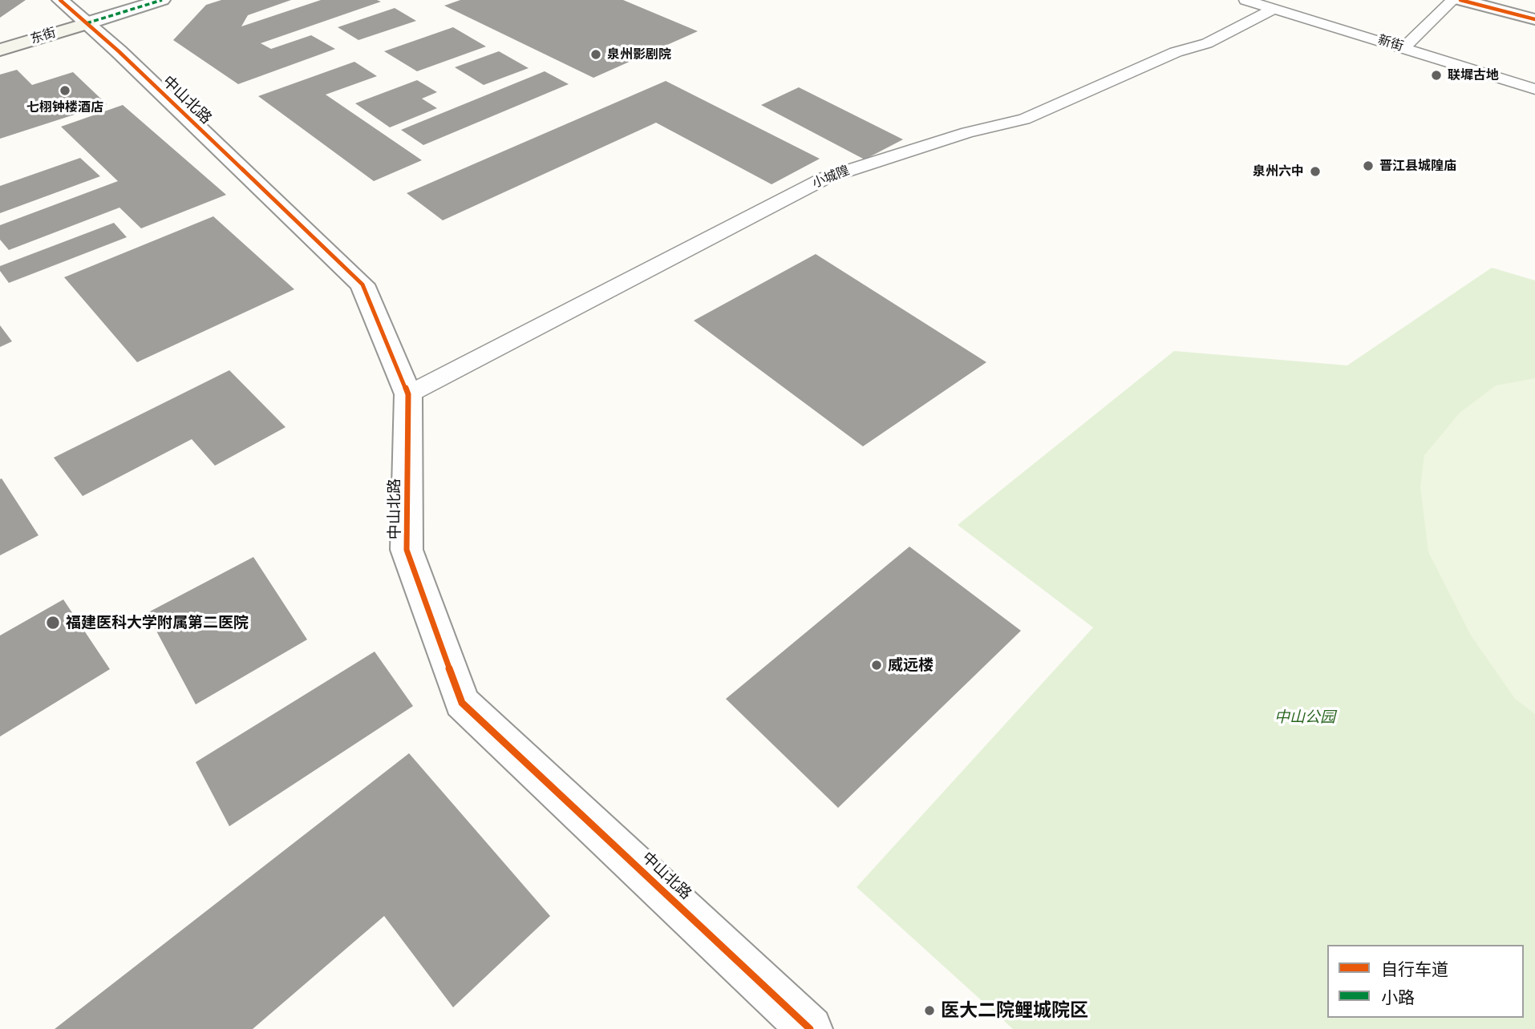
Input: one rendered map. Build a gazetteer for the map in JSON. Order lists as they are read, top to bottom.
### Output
{
  "streets": {
    "main road": ["东街"],
    "street": ["中山北路"],
    "lane": ["新街", "小城隍"]
  },
  "crossings": [
    ["东街", "中山北路"],
    ["新街", "小城隍"],
    ["中山北路", "小城隍"]
  ],
  "parks": ["中山公园"],
  "places": [
    "泉州影剧院",
    "联墀古地",
    "七栩钟楼酒店",
    "晋江县城隍庙",
    "泉州六中",
    "福建医科大学附属第二医院",
    "威远楼",
    "医大二院鲤城院区"
  ],
  "legend": ["自行车道", "小路"]
}
